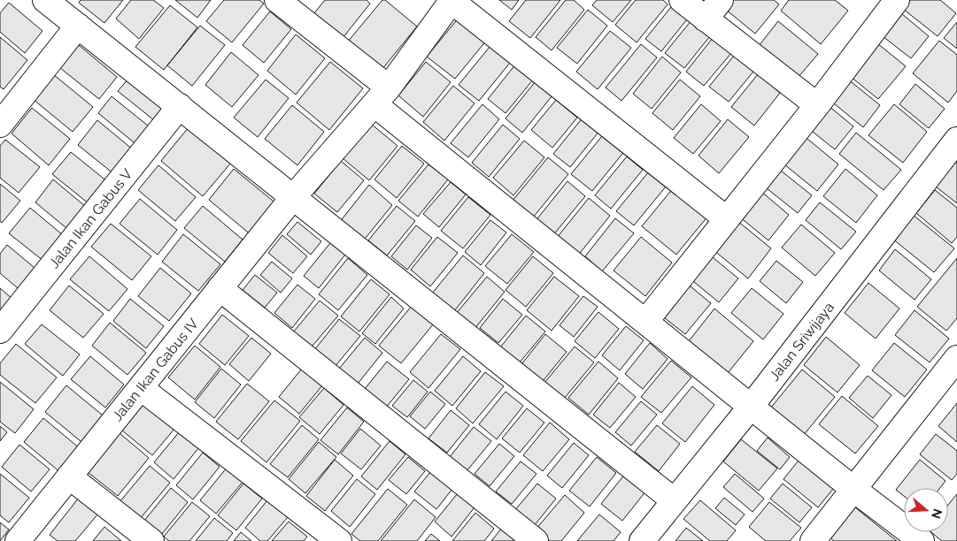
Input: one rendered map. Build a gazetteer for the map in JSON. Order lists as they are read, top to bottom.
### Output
{
  "streets": {
    "street": ["Jalan Ikan Gabus V", "Jalan Sriwijaya", "Jalan Ikan Gabus IV"]
  },
  "north": "right"
}
